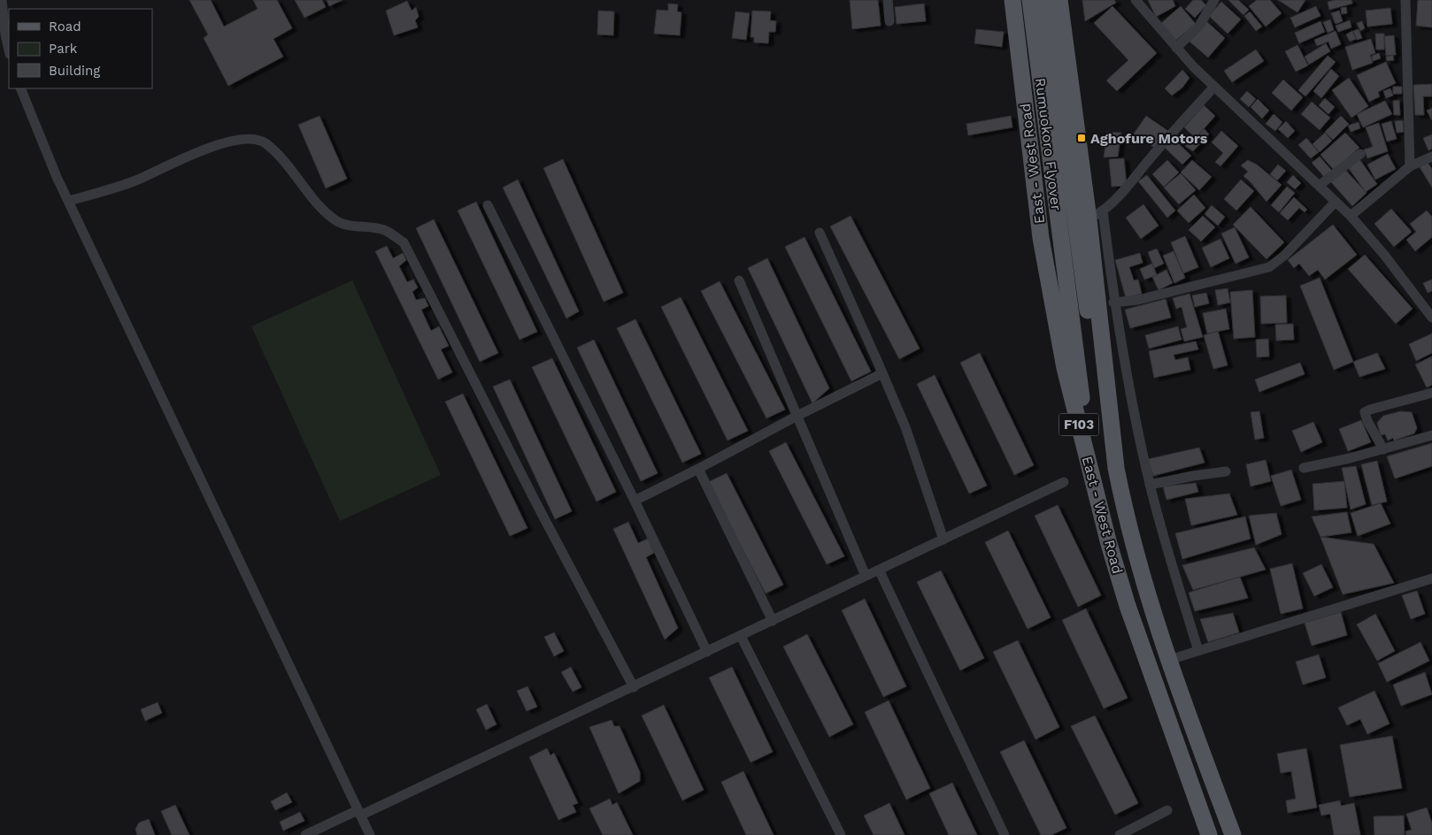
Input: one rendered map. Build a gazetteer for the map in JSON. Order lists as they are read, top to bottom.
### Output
{
  "streets": {
    "main road": ["Rumuokoro Flyover", "East - West Road", "F103"]
  },
  "places": {
    "transit": ["Aghofure Motors"]
  },
  "legend": ["Road", "Park", "Building"]
}
